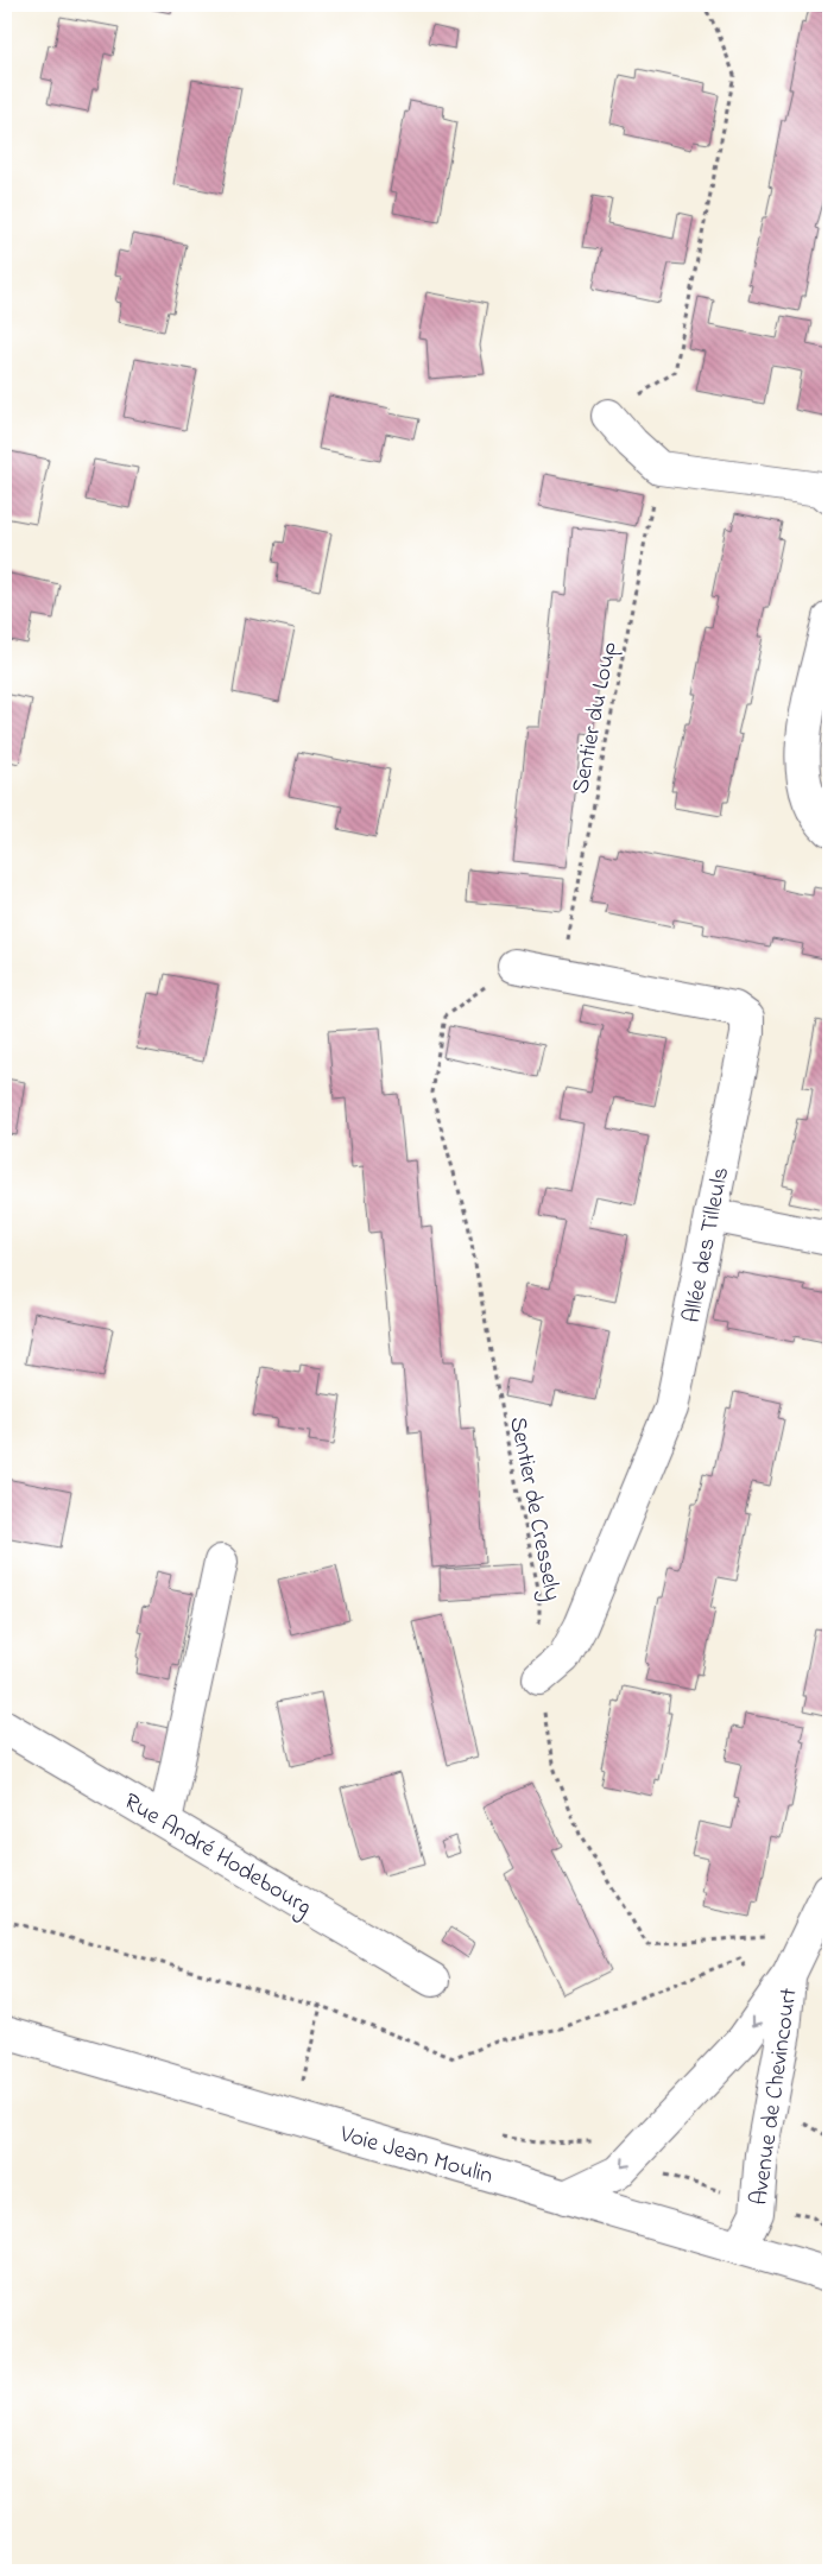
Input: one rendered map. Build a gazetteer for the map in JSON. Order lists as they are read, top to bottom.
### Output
{
  "streets": {
    "street": [
      "Allée des Tilleuls",
      "Rue André Hodebourg",
      "Avenue de Chevincourt",
      "Voie Jean Moulin"
    ],
    "path": ["Sentier du Loup", "Sentier de Cressely"]
  },
  "crossings": [
    ["Sentier du Loup", "Allée des Tilleuls"],
    ["Allée des Tilleuls", "Sentier de Cressely"],
    ["Sentier de Cressely", "Avenue de Chevincourt"],
    ["Avenue de Chevincourt", "Voie Jean Moulin"]
  ],
  "one_way": ["Avenue de Chevincourt"]
}
